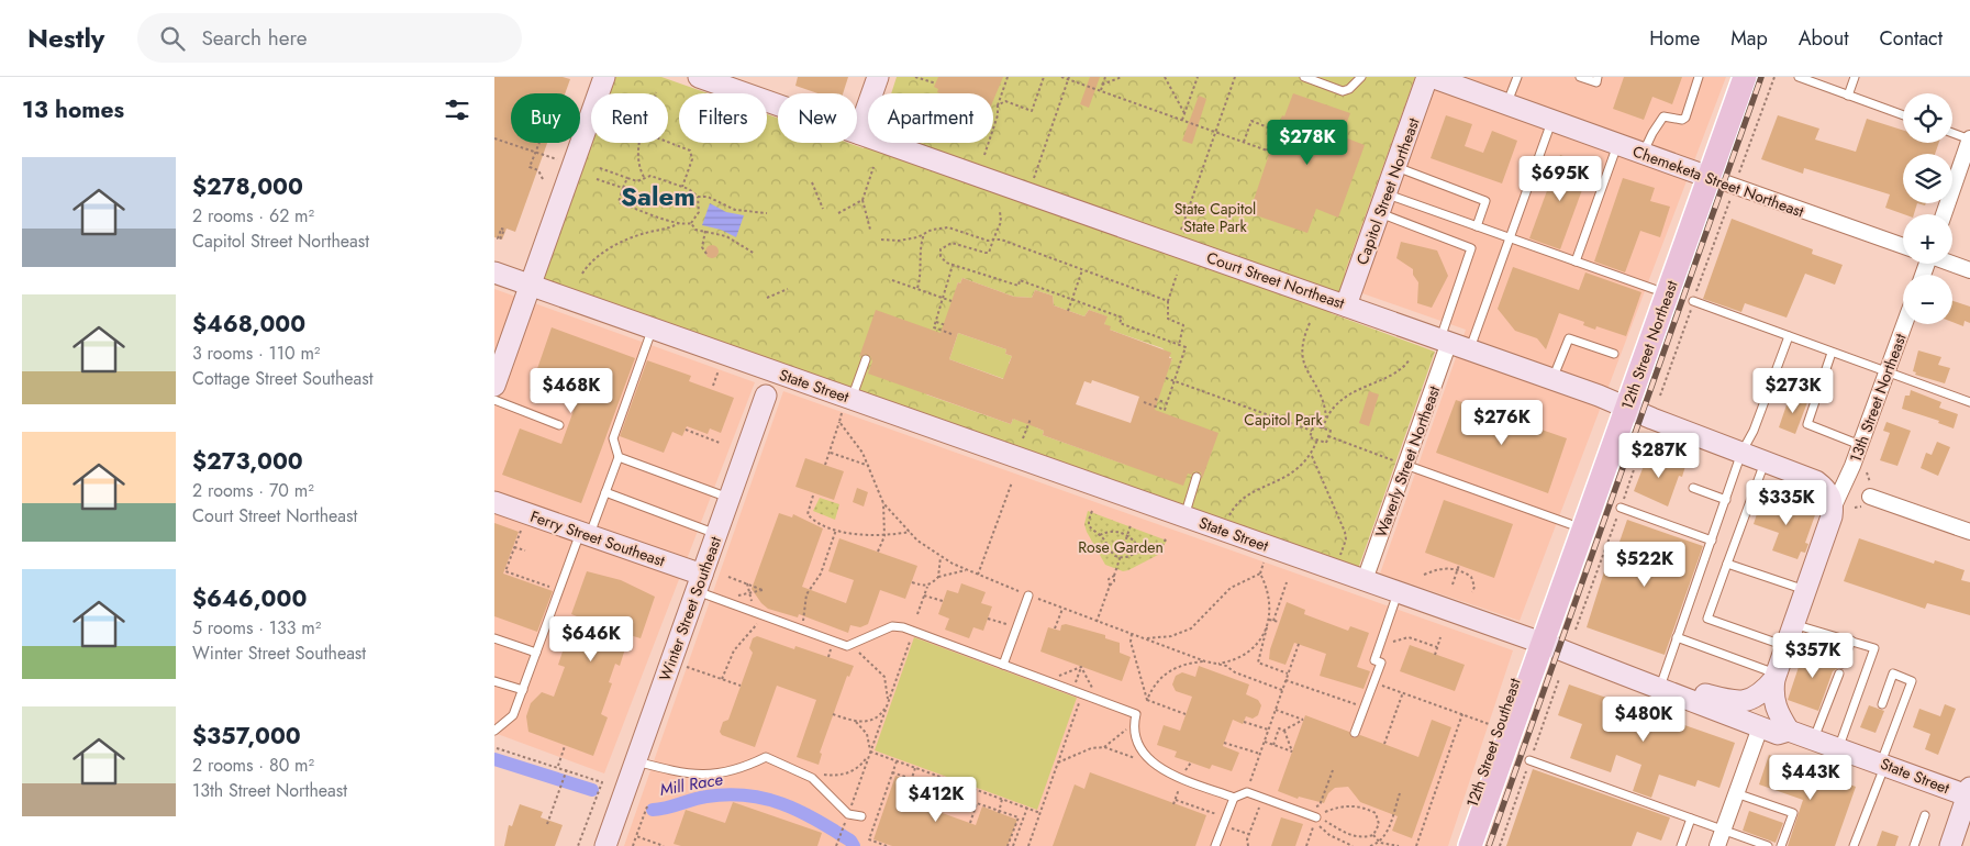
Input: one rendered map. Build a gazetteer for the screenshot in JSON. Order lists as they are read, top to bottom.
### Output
{
  "streets": {
    "main road": [
      "Chemeketa Street Northeast",
      "Capitol Street Northeast",
      "Court Street Northeast",
      "12th Street Northeast",
      "State Street",
      "13th Street Northeast",
      "Ferry Street Southeast",
      "Winter Street Southeast",
      "12th Street Southeast"
    ],
    "street": ["Waverly Street Northeast"]
  },
  "crossings": [
    ["Chemeketa Street Northeast", "Capitol Street Northeast"],
    ["Chemeketa Street Northeast", "12th Street Northeast"],
    ["Capitol Street Northeast", "Court Street Northeast"],
    ["Court Street Northeast", "12th Street Northeast"],
    ["Court Street Northeast", "13th Street Northeast"],
    ["Court Street Northeast", "Waverly Street Northeast"],
    ["12th Street Northeast", "State Street"],
    ["12th Street Northeast", "12th Street Southeast"],
    ["State Street", "Waverly Street Northeast"],
    ["State Street", "Winter Street Southeast"],
    ["State Street", "12th Street Southeast"],
    ["Ferry Street Southeast", "Winter Street Southeast"]
  ],
  "districts": ["Salem"],
  "water": ["Mill Race"],
  "parks": ["State Capitol State Park", "Capitol Park", "Rose Garden"],
  "page": {
    "header": "Nestly",
    "search": "Search here",
    "nav": [
      "Home",
      "Map",
      "About",
      "Contact"
    ],
    "heading": "13 homes",
    "map_buttons": ["+", "−"],
    "chip": [
      "Buy",
      "Rent",
      "Filters",
      "New",
      "Apartment"
    ],
    "price": [
      "$278K",
      "$695K",
      "$468K",
      "$273K",
      "$276K",
      "$287K",
      "$335K",
      "$522K",
      "$646K",
      "$357K",
      "$480K",
      "$443K",
      "$412K"
    ],
    "list": [
      {
        "name": "$278,000",
        "note": "2 rooms · 62 m² · Capitol Street Northeast"
      },
      {
        "name": "$468,000",
        "note": "3 rooms · 110 m² · Cottage Street Southeast"
      },
      {
        "name": "$273,000",
        "note": "2 rooms · 70 m² · Court Street Northeast"
      },
      {
        "name": "$646,000",
        "note": "5 rooms · 133 m² · Winter Street Southeast"
      },
      {
        "name": "$357,000",
        "note": "2 rooms · 80 m² · 13th Street Northeast"
      }
    ]
  }
}
